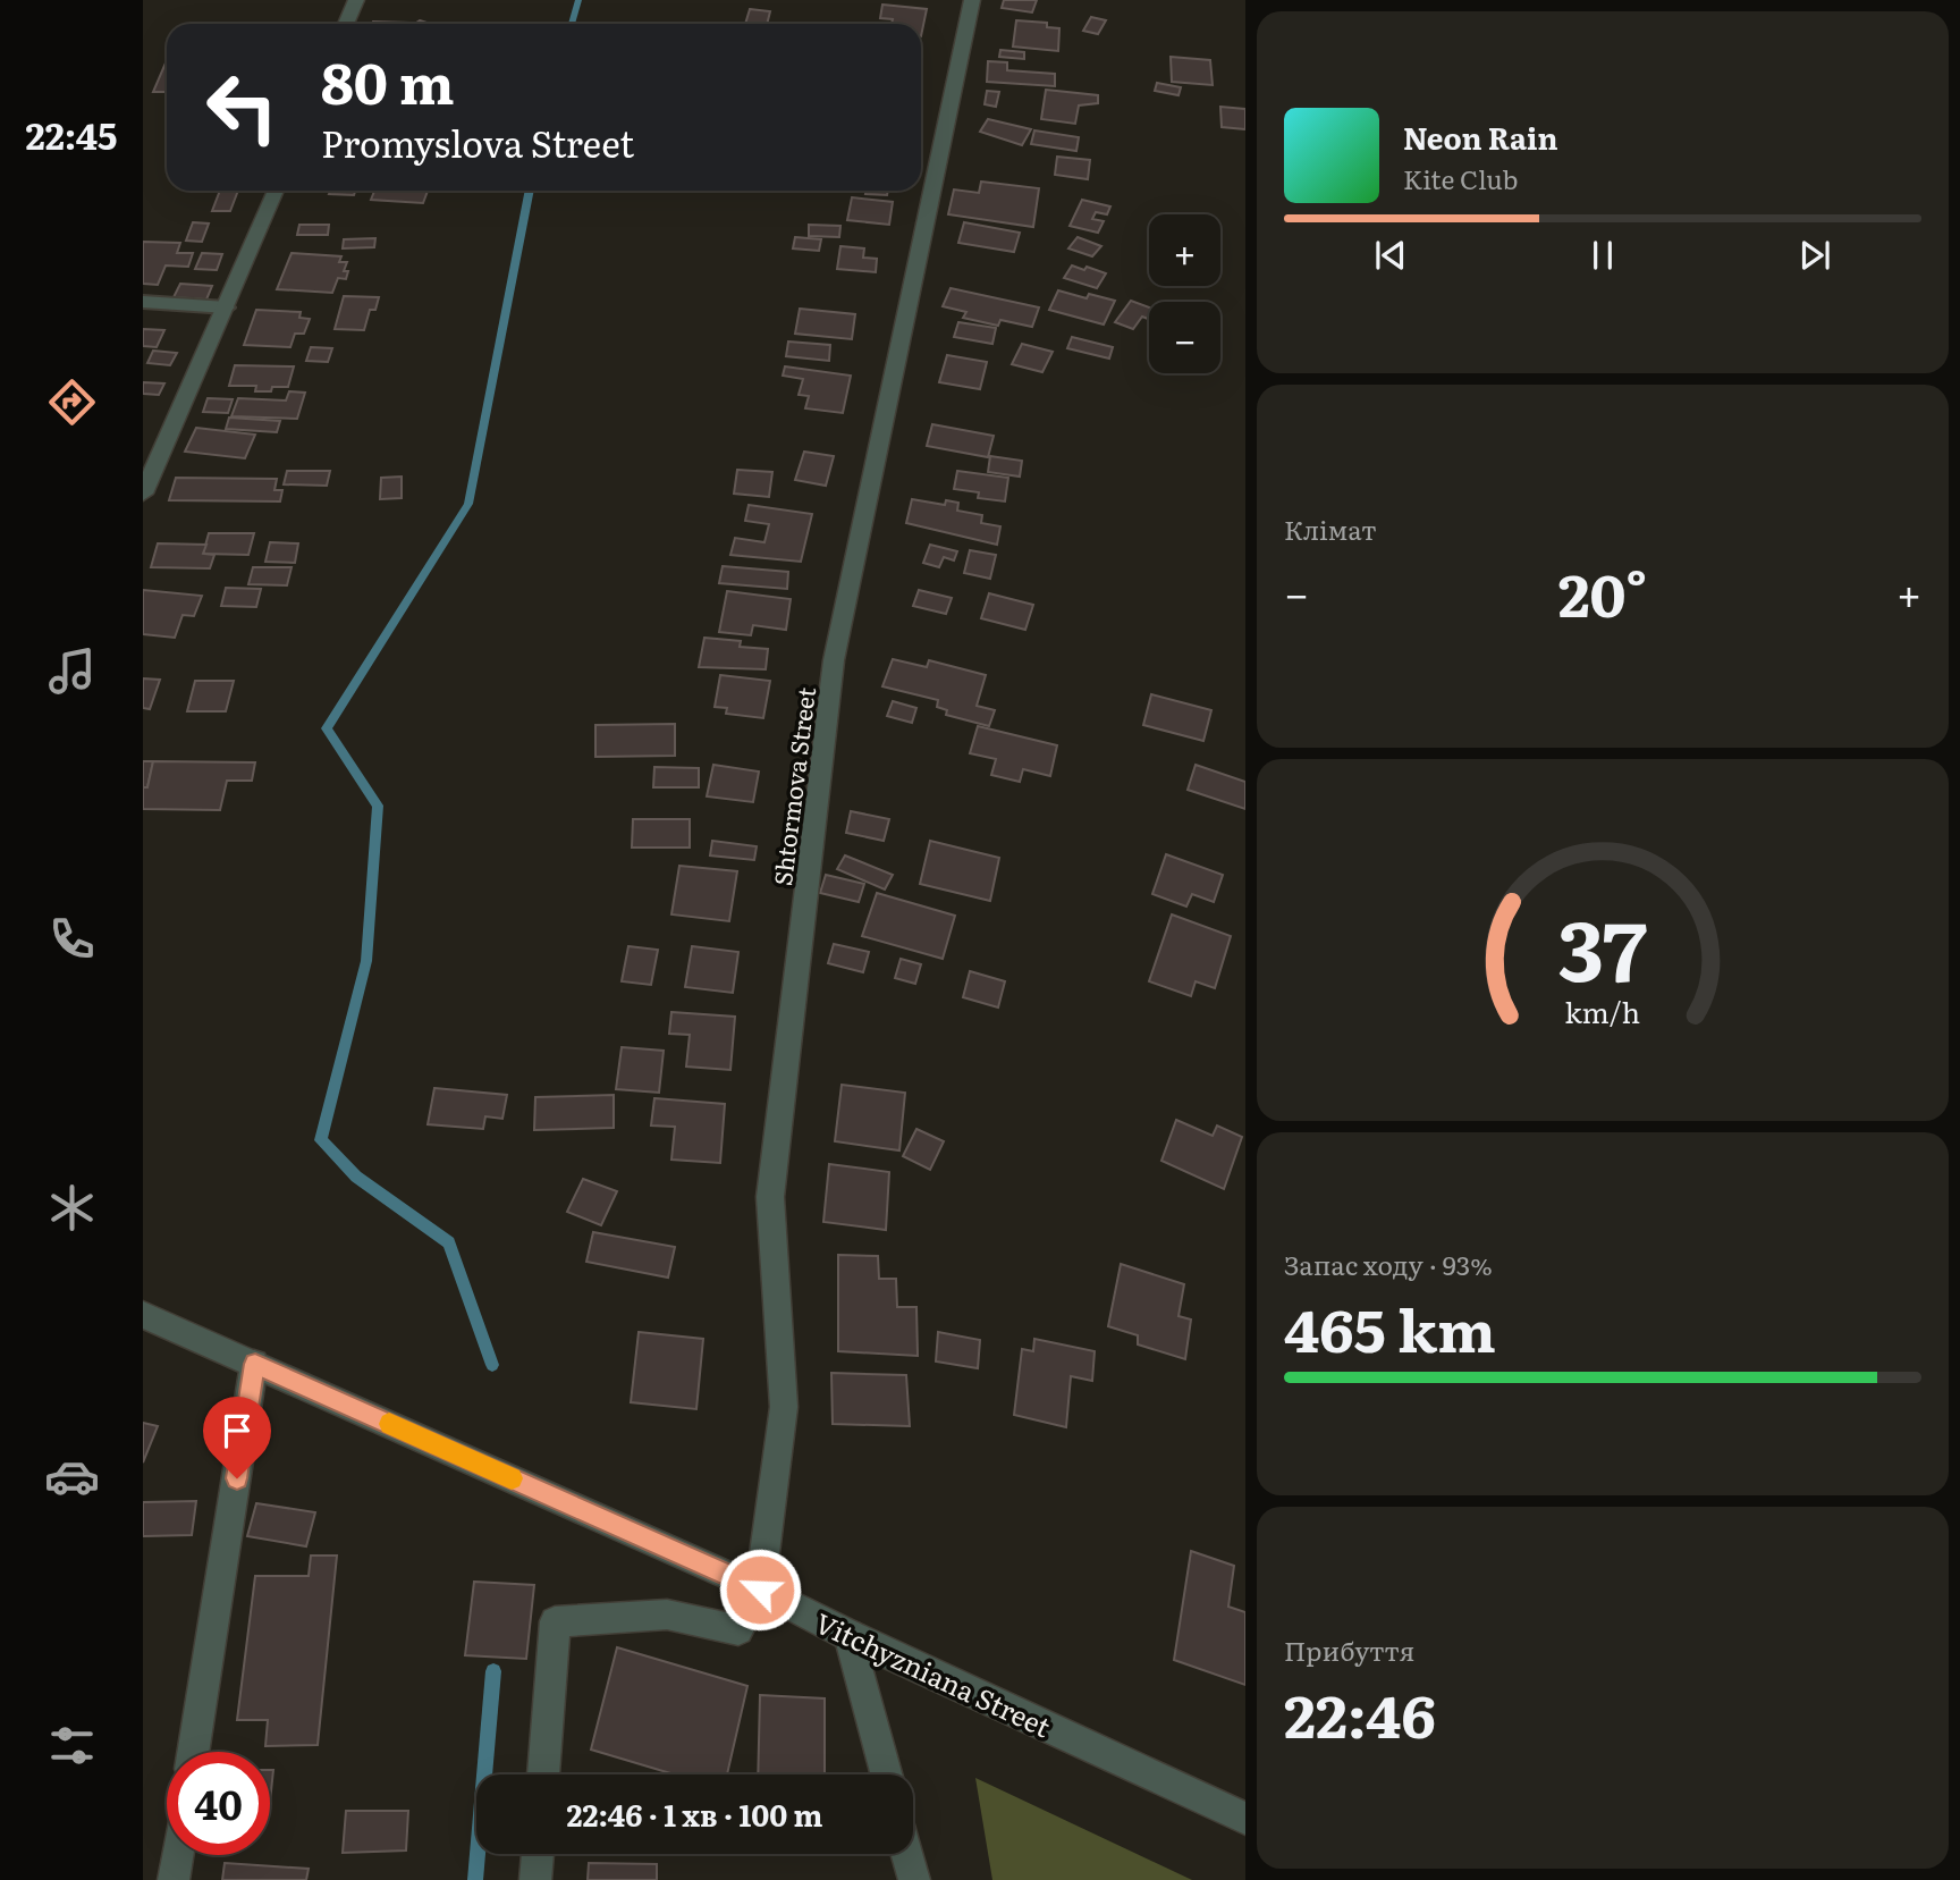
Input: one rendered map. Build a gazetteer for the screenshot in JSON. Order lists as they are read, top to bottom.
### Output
{
  "streets": {
    "street": ["Shtormova Street", "Vitchyzniana Street"]
  },
  "crossings": [
    ["Shtormova Street", "Vitchyzniana Street"]
  ],
  "page": {
    "tabs": "22:45",
    "turn": ["80 m", "Promyslova Street"],
    "song": ["Neon Rain", "Kite Club"],
    "map_buttons": ["+", "−"],
    "tile": [
      "Клімат",
      ["Запас ходу · 93%", "465 km"],
      ["Прибуття", "22:46"]
    ],
    "heat": ["−", "20°", "+"],
    "limit": "40",
    "trip": "22:46 · 1 хв · 100 m",
    "gauge": ["37", "km/h"]
  }
}
